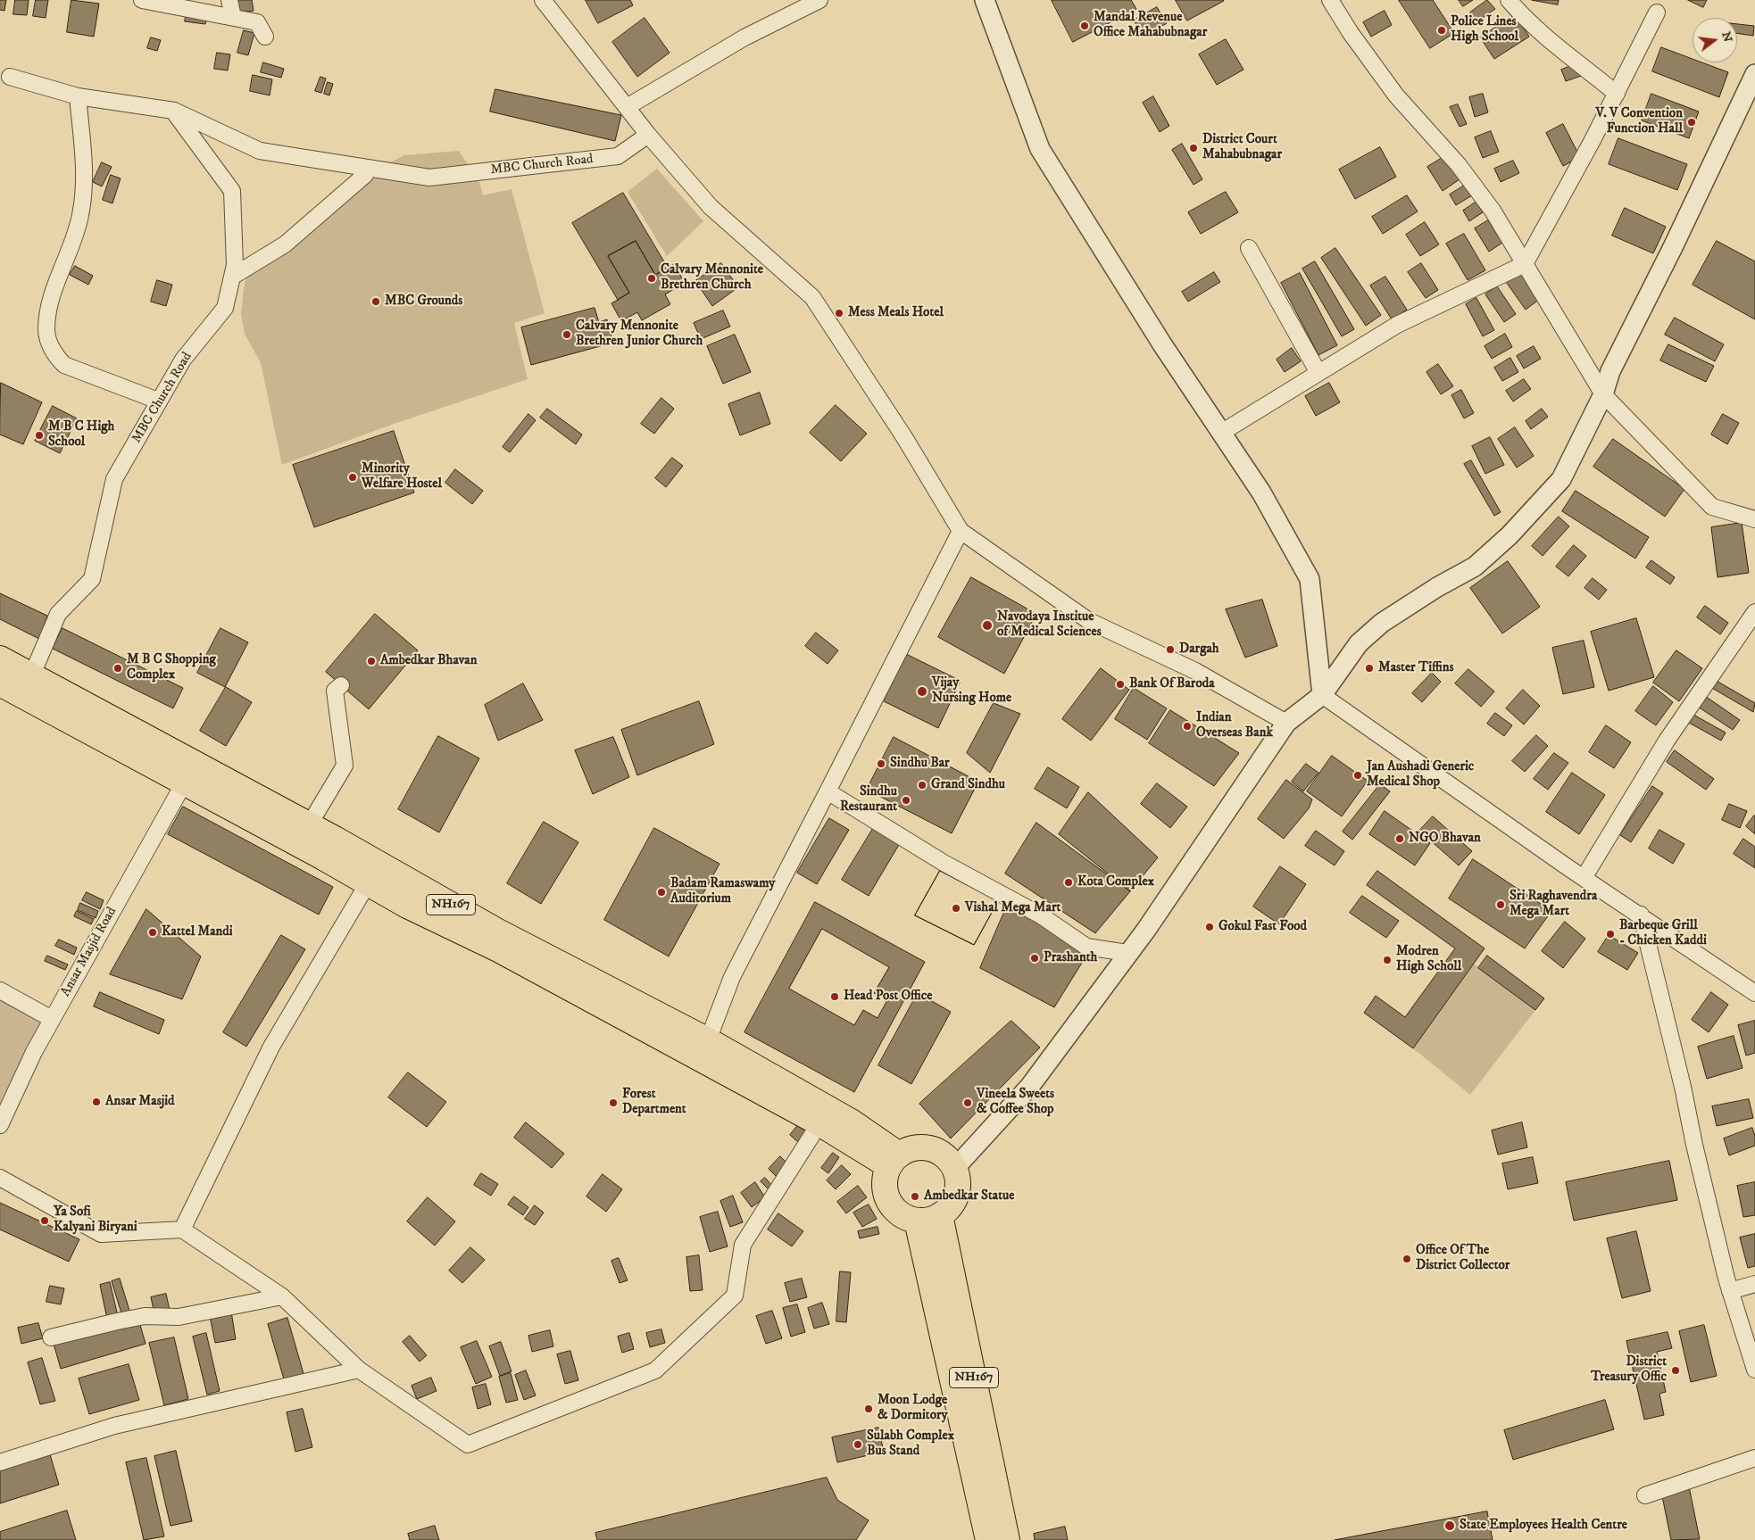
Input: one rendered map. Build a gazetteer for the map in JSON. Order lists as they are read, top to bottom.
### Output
{
  "streets": {
    "highway": ["NH167"],
    "street": ["MBC Church Road", "Ansar Masjid Road"]
  },
  "crossings": [
    ["MBC Church Road", "NH167"],
    ["NH167", "Ansar Masjid Road"]
  ],
  "places": [
    "Mandal Revenue Office Mahabubnagar",
    "Police Lines High School",
    "V. V Convention Function Hall",
    "District Court Mahabubnagar",
    "Calvary Mennonite Brethren Church",
    "MBC Grounds",
    "Mess Meals Hotel",
    "Calvary Mennonite Brethren Junior Church",
    "M B C High School",
    "Minority Welfare Hostel",
    "Navodaya Institue of Medical Sciences",
    "Dargah",
    "Ambedkar Bhavan",
    "M B C Shopping Complex",
    "Master Tiffins",
    "Bank Of Baroda",
    "Vijay Nursing Home",
    "Indian Overseas Bank",
    "Sindhu Bar",
    "Jan Aushadi Generic Medical Shop",
    "Grand Sindhu",
    "Sindhu Restaurant",
    "NGO Bhavan",
    "Kota Complex",
    "Badam Ramaswamy Auditorium",
    "Sri Raghavendra Mega Mart",
    "Vishal Mega Mart",
    "Gokul Fast Food",
    "Kattel Mandi",
    "Barbeque Grill - Chicken Kaddi",
    "Prashanth",
    "Modren High Scholl",
    "Head Post Office",
    "Ansar Masjid",
    "Forest Department",
    "Vineela Sweets & Coffee Shop",
    "Ambedkar Statue",
    "Ya Sofi Kalyani Biryani",
    "Office Of The District Collector",
    "District Treasury Offic",
    "Moon Lodge & Dormitory",
    "Sulabh Complex Bus Stand",
    "State Employees Health Centre"
  ],
  "north": "right"
}
